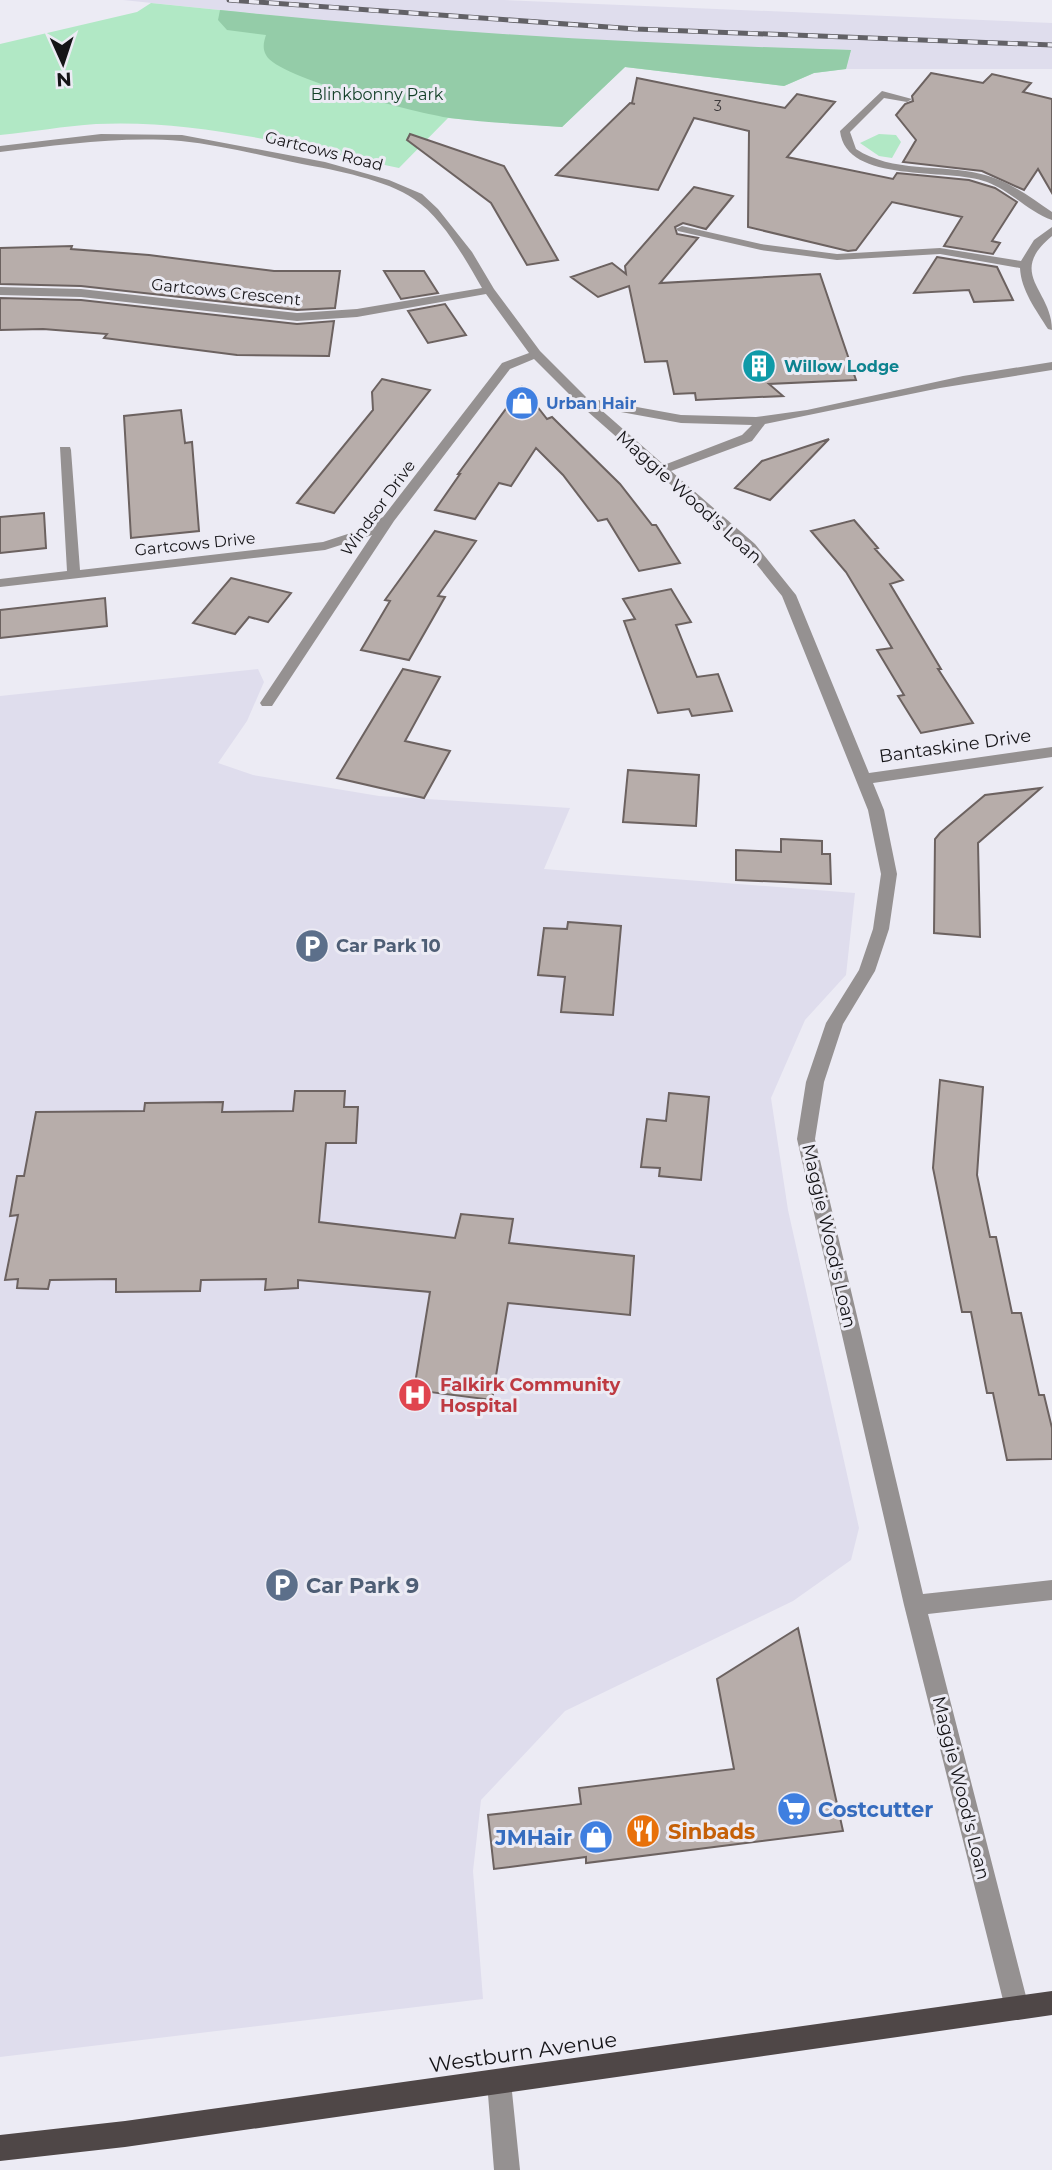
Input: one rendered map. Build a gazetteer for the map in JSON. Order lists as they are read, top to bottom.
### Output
{
  "streets": {
    "main road": ["Westburn Avenue"],
    "street": [
      "Gartcows Road",
      "Gartcows Crescent",
      "Maggie Wood's Loan",
      "Windsor Drive",
      "Gartcows Drive",
      "Bantaskine Drive"
    ]
  },
  "crossings": [
    ["Gartcows Road", "Gartcows Crescent"],
    ["Gartcows Road", "Maggie Wood's Loan"],
    ["Gartcows Road", "Windsor Drive"],
    ["Maggie Wood's Loan", "Bantaskine Drive"],
    ["Maggie Wood's Loan", "Westburn Avenue"],
    ["Windsor Drive", "Gartcows Drive"]
  ],
  "parks": ["Blinkbonny Park"],
  "places": {
    "building": ["Willow Lodge"],
    "shop": ["Urban Hair", "JMHair"],
    "parking": ["Car Park 10", "Car Park 9"],
    "hospital": ["Falkirk Community Hospital"],
    "supermarket": ["Costcutter"],
    "restaurant": ["Sinbads"]
  },
  "house_numbers": ["3"],
  "north": "bottom"
}
